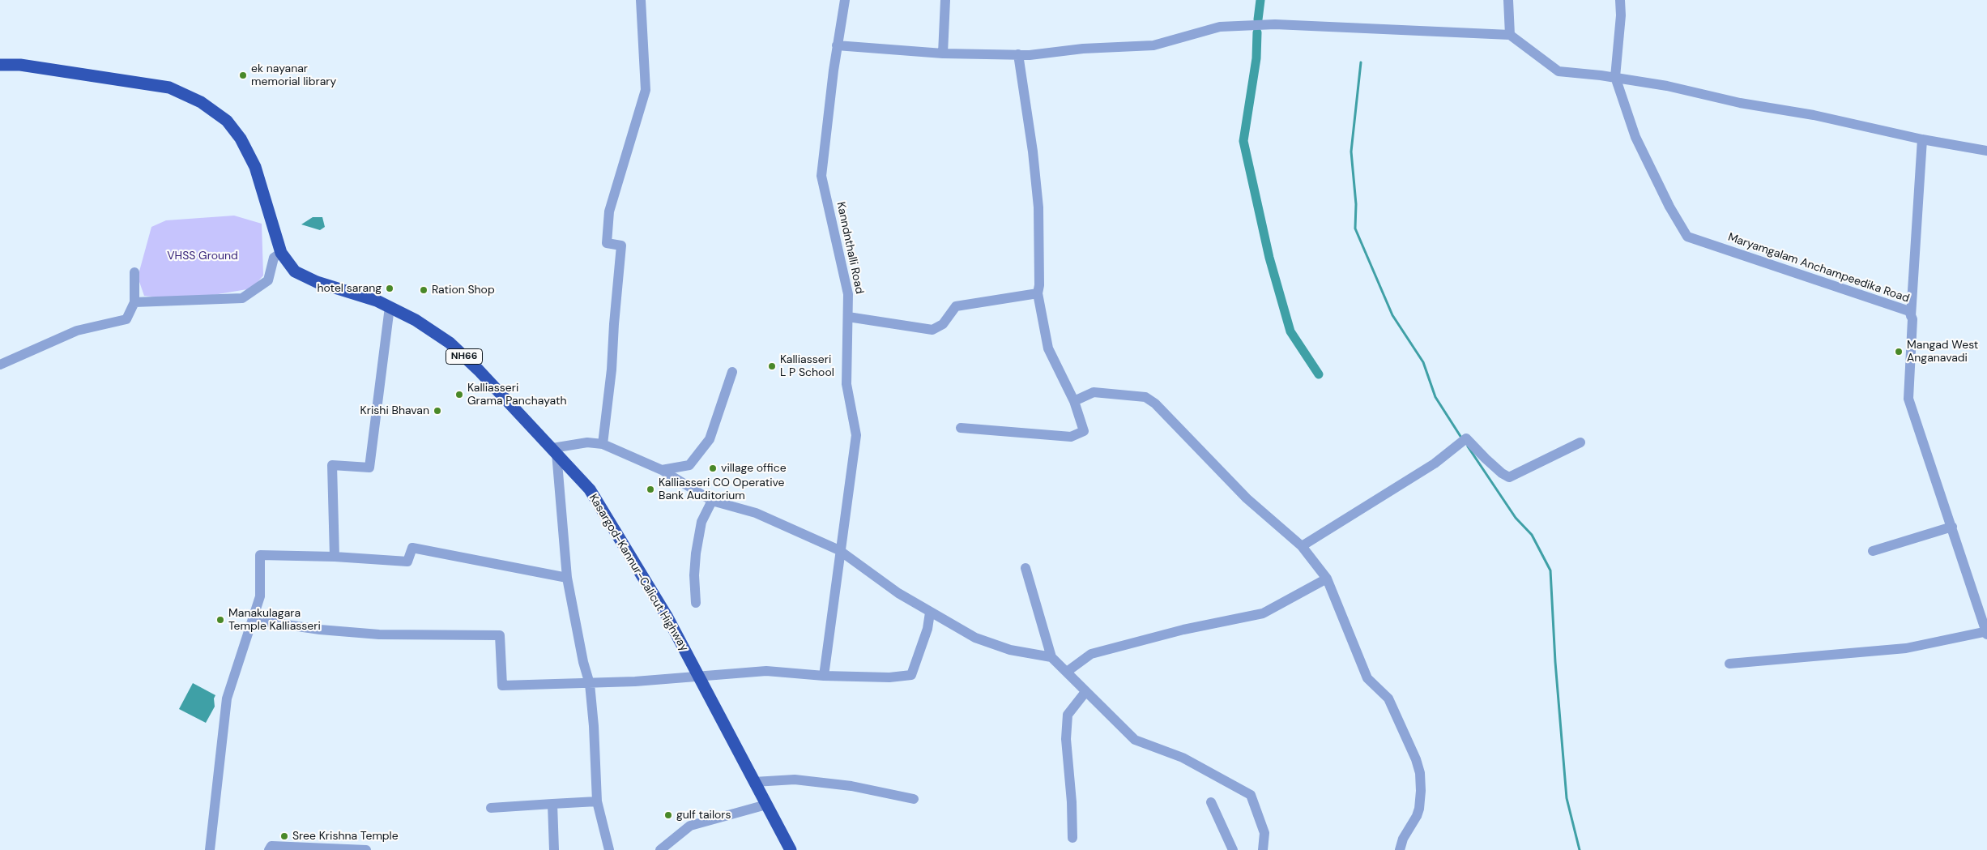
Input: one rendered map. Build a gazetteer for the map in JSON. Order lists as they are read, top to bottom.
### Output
{
  "streets": {
    "highway": ["NH66", "Kasargod-Kannur-Calicut Highway"],
    "street": ["Kanndnthalli Road", "Maryamgalam Anchampeedika Road"]
  },
  "parks": ["VHSS Ground"],
  "places": [
    "ek nayanar memorial library",
    "hotel sarang",
    "Ration Shop",
    "Mangad West Anganavadi",
    "Kalliasseri L P School",
    "Kalliasseri Grama Panchayath",
    "Krishi Bhavan",
    "village office",
    "Kalliasseri CO Operative Bank Auditorium",
    "Manakulagara Temple Kalliasseri",
    "gulf tailors",
    "Sree Krishna Temple"
  ]
}
